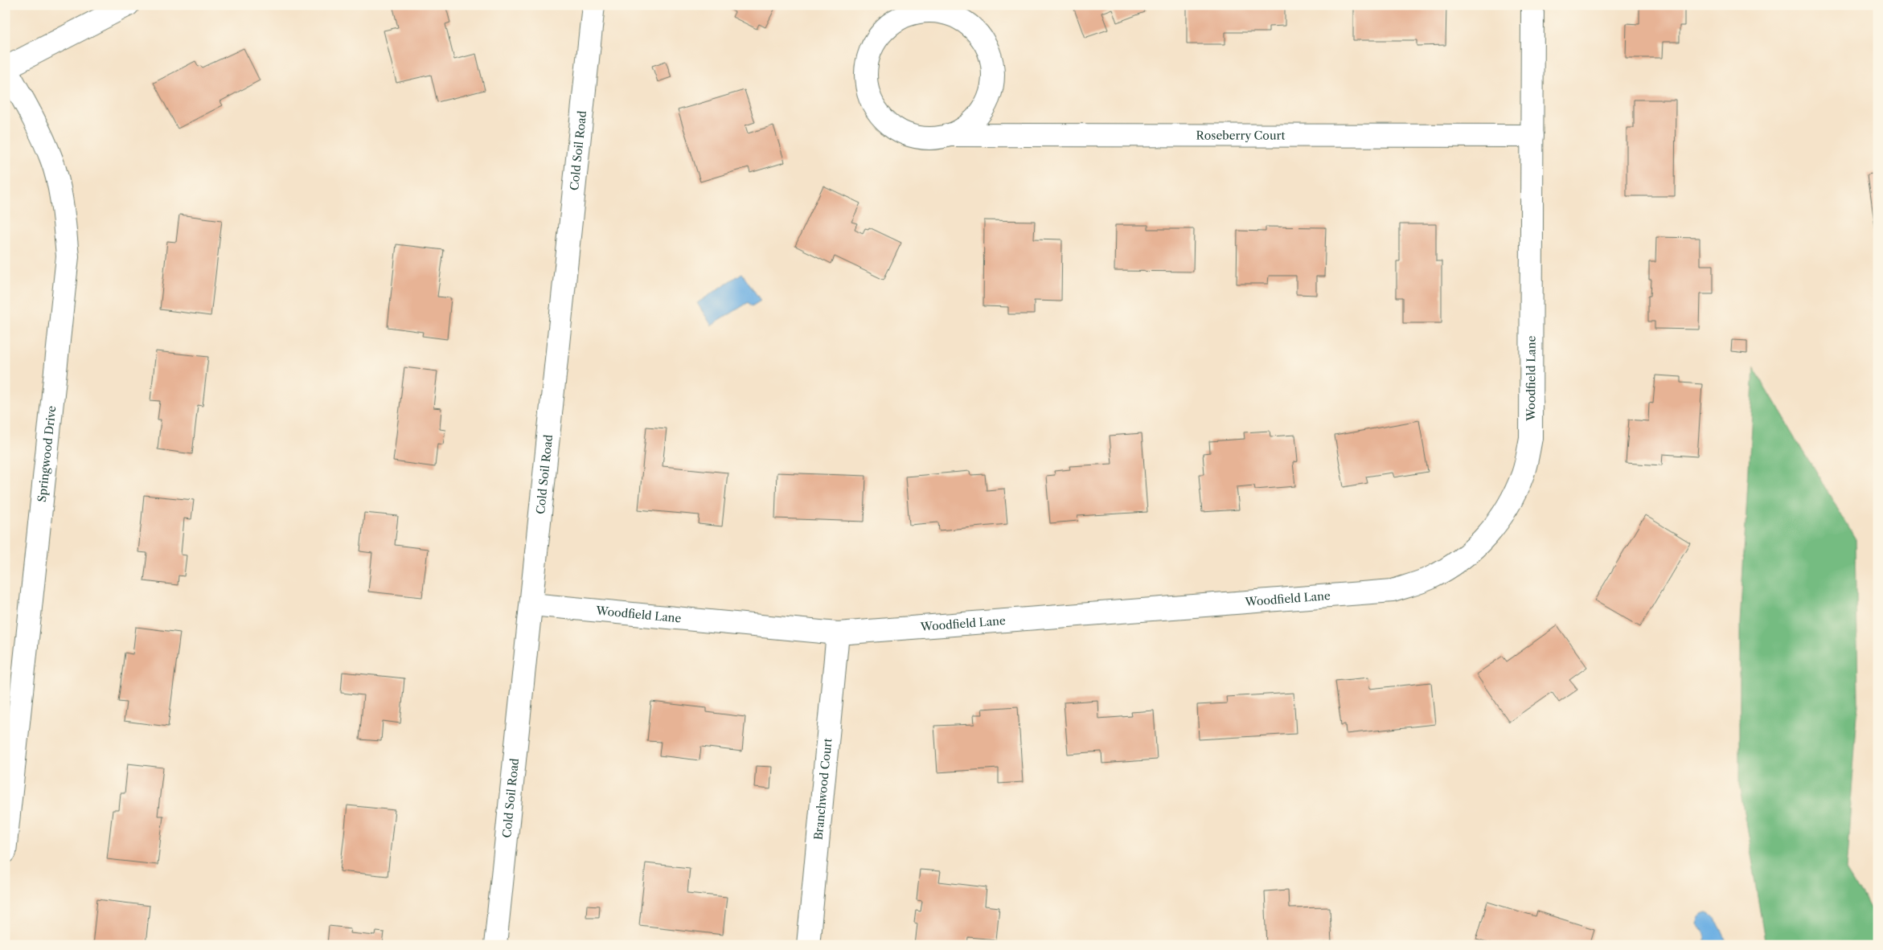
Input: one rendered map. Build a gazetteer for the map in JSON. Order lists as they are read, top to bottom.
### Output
{
  "streets": {
    "street": [
      "Roseberry Court",
      "Cold Soil Road",
      "Woodfield Lane",
      "Springwood Drive",
      "Branchwood Court"
    ]
  },
  "crossings": [
    ["Roseberry Court", "Woodfield Lane"],
    ["Cold Soil Road", "Woodfield Lane"],
    ["Woodfield Lane", "Branchwood Court"]
  ]
}
